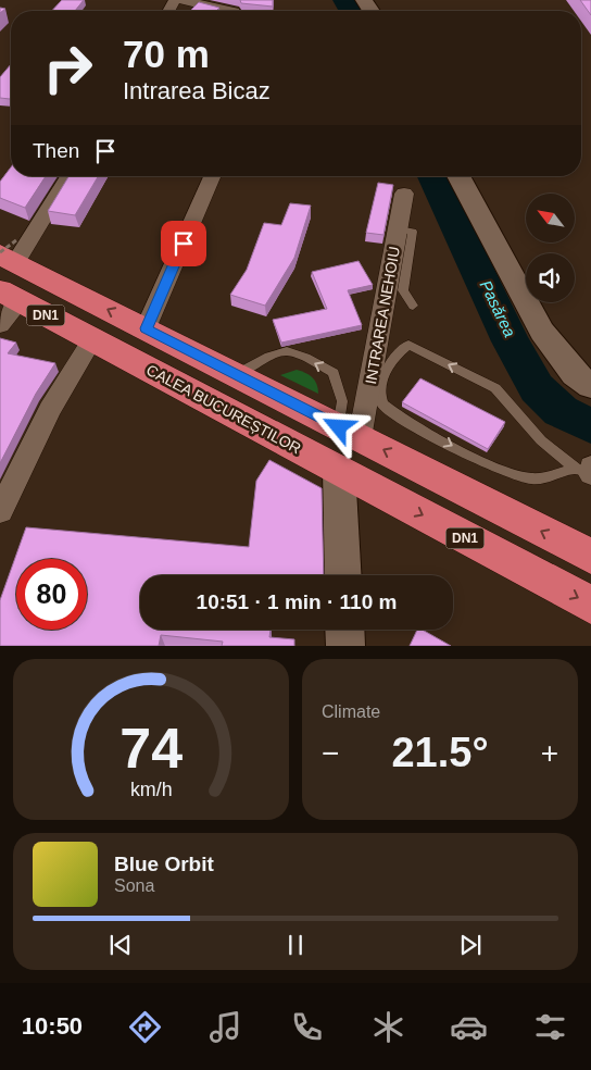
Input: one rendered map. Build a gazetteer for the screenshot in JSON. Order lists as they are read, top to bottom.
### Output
{
  "streets": {
    "highway": ["DN1", "CALEA BUCUREȘTILOR"],
    "street": ["INTRAREA NEHOIU"]
  },
  "crossings": [
    ["DN1", "INTRAREA NEHOIU"]
  ],
  "water": ["Pasărea"],
  "north": "top left",
  "page": {
    "turn": ["70 m", "Intrarea Bicaz"],
    "then": "Then",
    "limit": "80",
    "trip": "10:51 · 1 min · 110 m",
    "tile": "Climate",
    "heat": ["−", "21.5°", "+"],
    "song": ["Blue Orbit", "Sona"],
    "tabs": "10:50",
    "gauge": ["74", "km/h"]
  }
}
